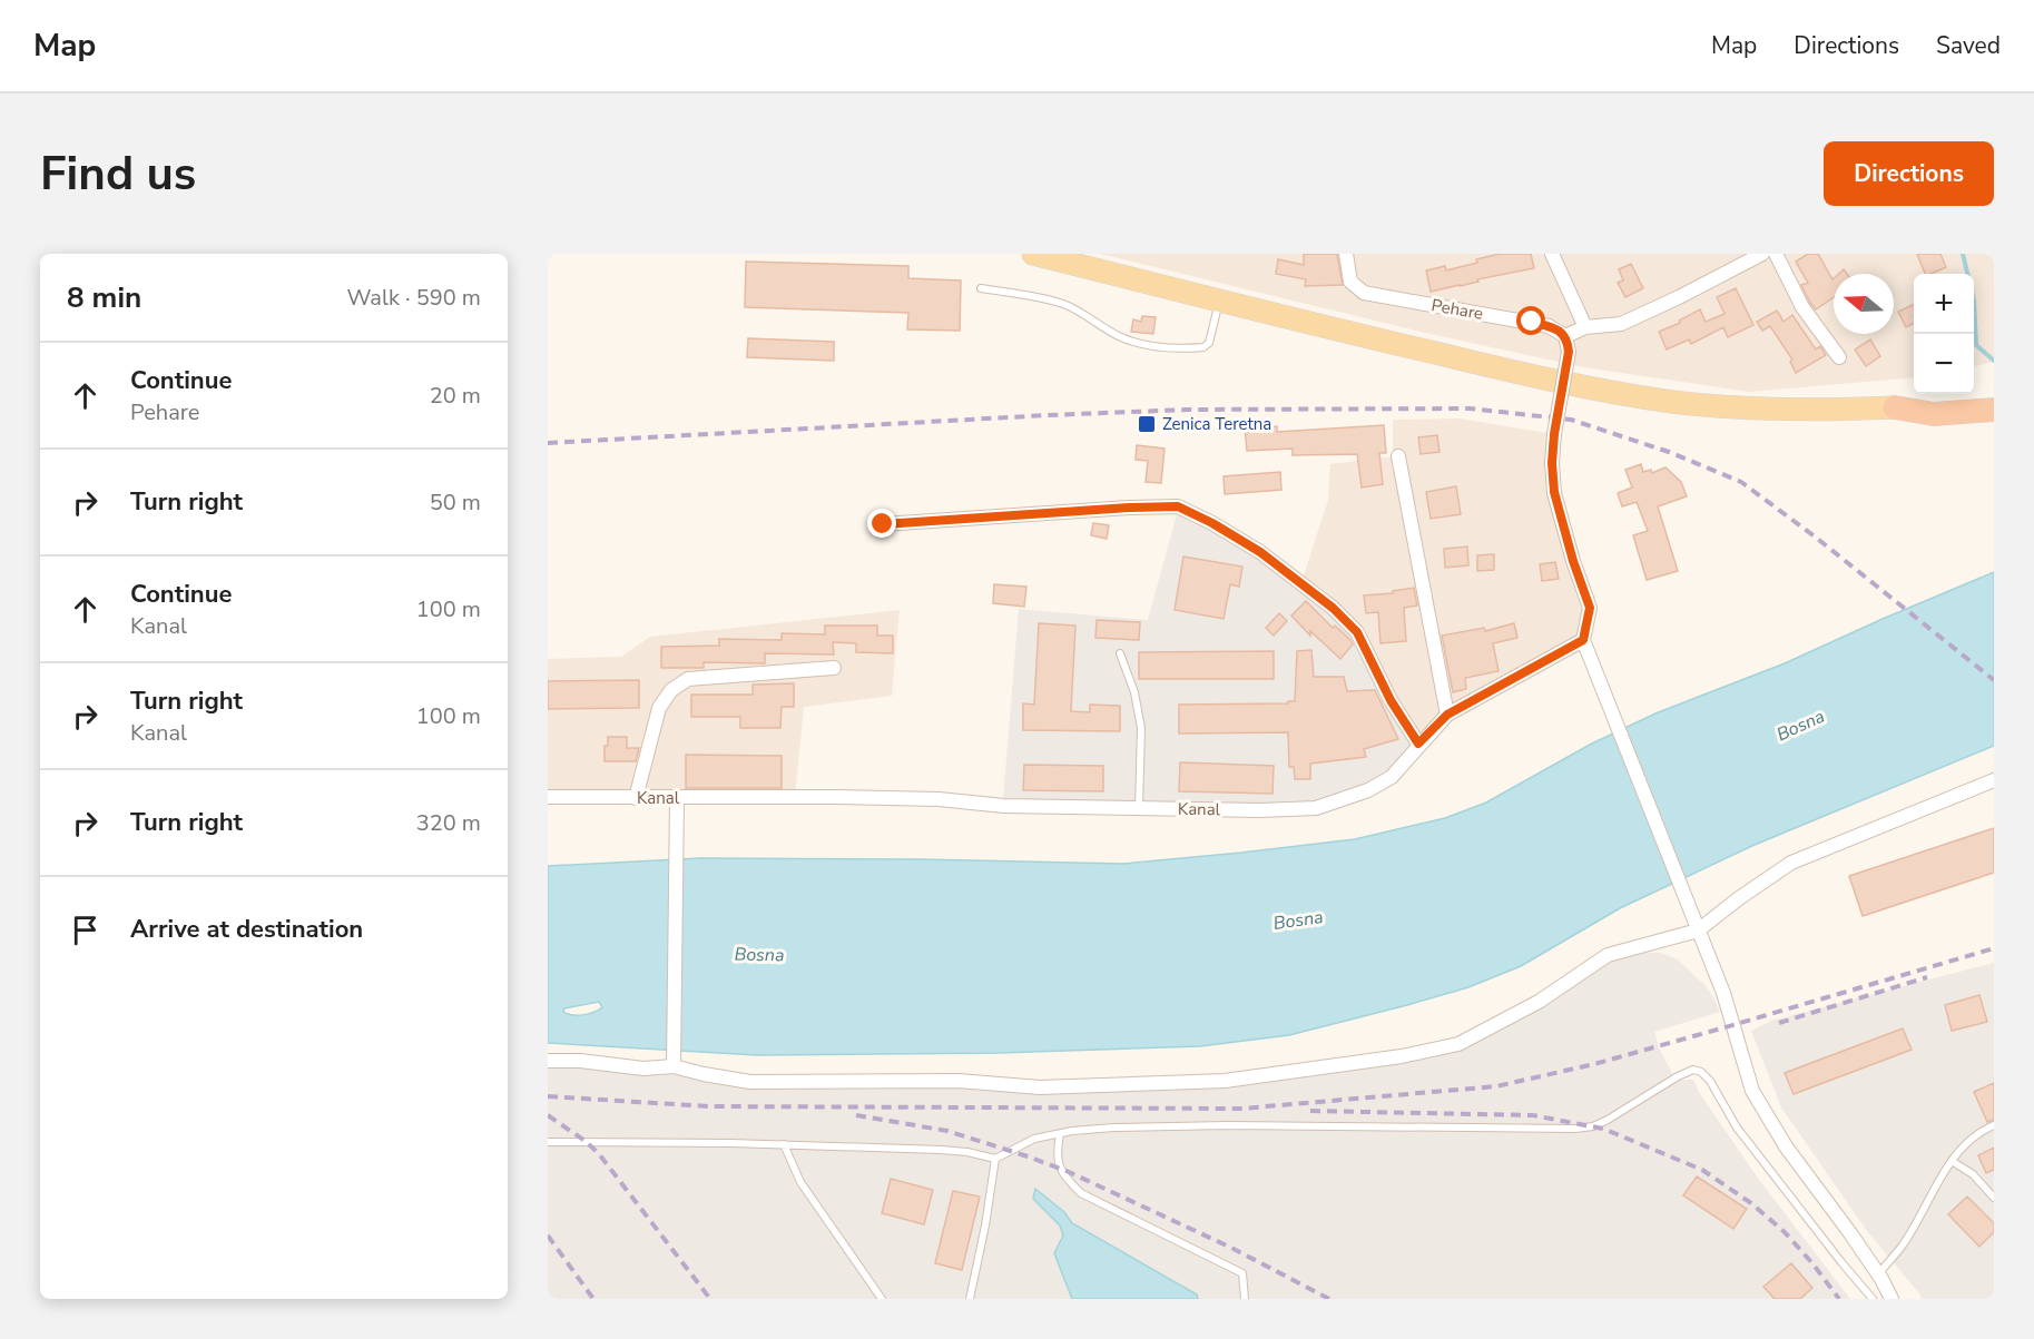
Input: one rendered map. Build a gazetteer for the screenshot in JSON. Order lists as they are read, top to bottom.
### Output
{
  "streets": {
    "street": ["Pehare", "Kanal"]
  },
  "water": ["Bosna"],
  "places": {
    "transit": ["Zenica Teretna"]
  },
  "north": "left",
  "page": {
    "header": "Map",
    "nav": ["Map", "Directions", "Saved"],
    "buttons": "Directions",
    "title": "Find us",
    "heading": ["8 min", "Walk · 590 m"],
    "map_buttons": ["+", "−"],
    "list": [
      ["Continue", "Pehare", "20 m"],
      ["Turn right", "50 m"],
      ["Continue", "Kanal", "100 m"],
      ["Turn right", "Kanal", "100 m"],
      ["Turn right", "320 m"],
      "Arrive at destination"
    ]
  }
}
